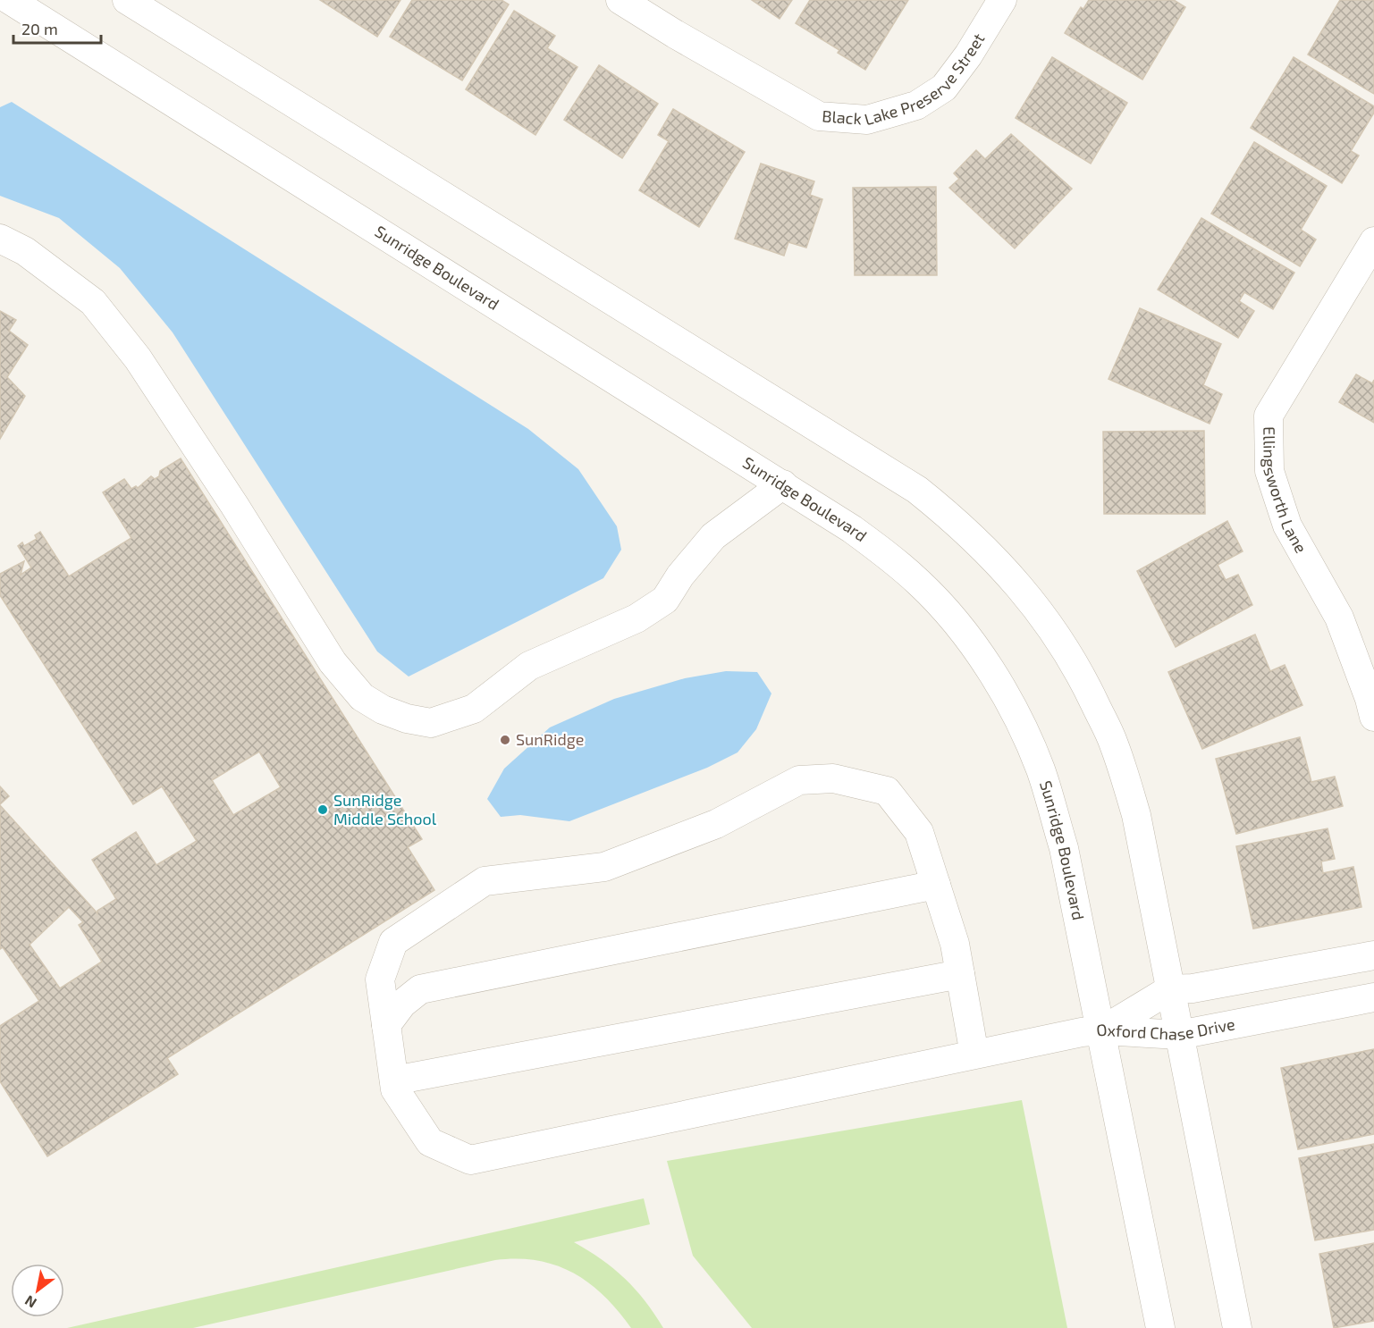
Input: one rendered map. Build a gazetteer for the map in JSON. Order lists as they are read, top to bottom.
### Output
{
  "streets": {
    "street": [
      "Black Lake Preserve Street",
      "Sunridge Boulevard",
      "Ellingsworth Lane",
      "Oxford Chase Drive"
    ]
  },
  "crossings": [
    ["Sunridge Boulevard", "Oxford Chase Drive"]
  ],
  "places": ["SunRidge", "SunRidge Middle School"],
  "scale_bar": "20 m",
  "north": "bottom left"
}
